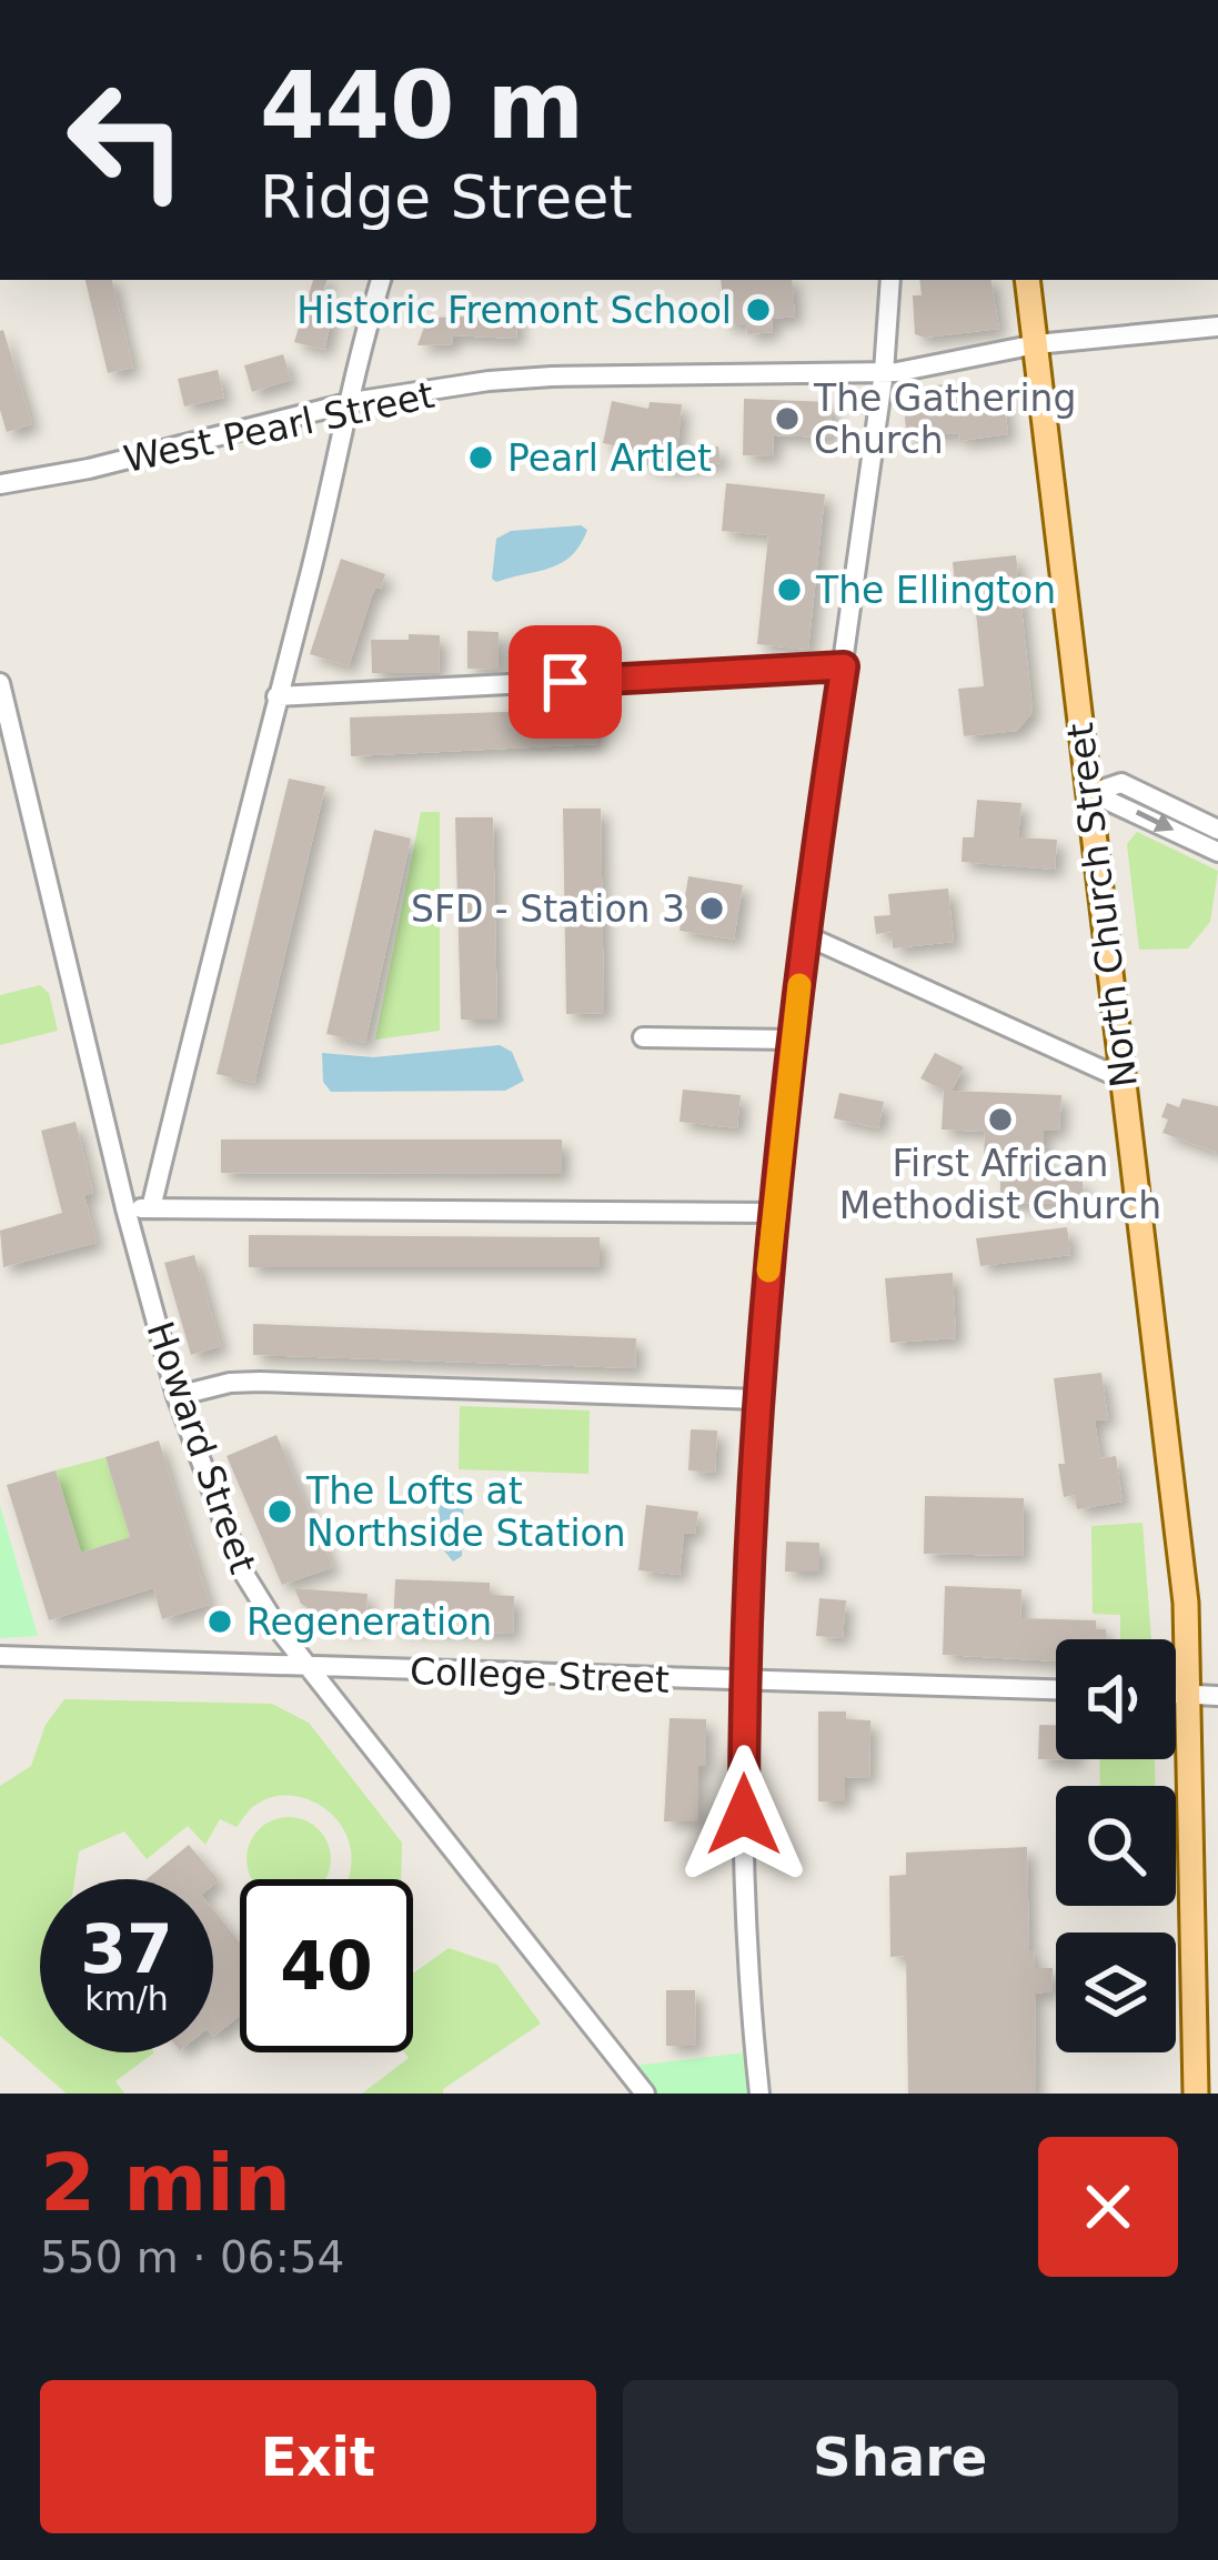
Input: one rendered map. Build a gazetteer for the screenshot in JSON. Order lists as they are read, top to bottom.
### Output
{
  "streets": {
    "main road": ["North Church Street"],
    "street": ["West Pearl Street", "Howard Street", "College Street"]
  },
  "crossings": [
    ["West Pearl Street", "North Church Street"],
    ["Howard Street", "College Street"]
  ],
  "places": [
    "Historic Fremont School",
    "The Gathering Church",
    "Pearl Artlet",
    "The Ellington",
    "SFD - Station 3",
    "First African Methodist Church",
    "The Lofts at Northside Station",
    "Regeneration"
  ],
  "page": {
    "turn": ["440 m", "Ridge Street"],
    "speed": "37 km/h",
    "limit": "40",
    "heading": ["2 min", "550 m · 06:54"],
    "buttons": ["Exit", "Share"]
  }
}
